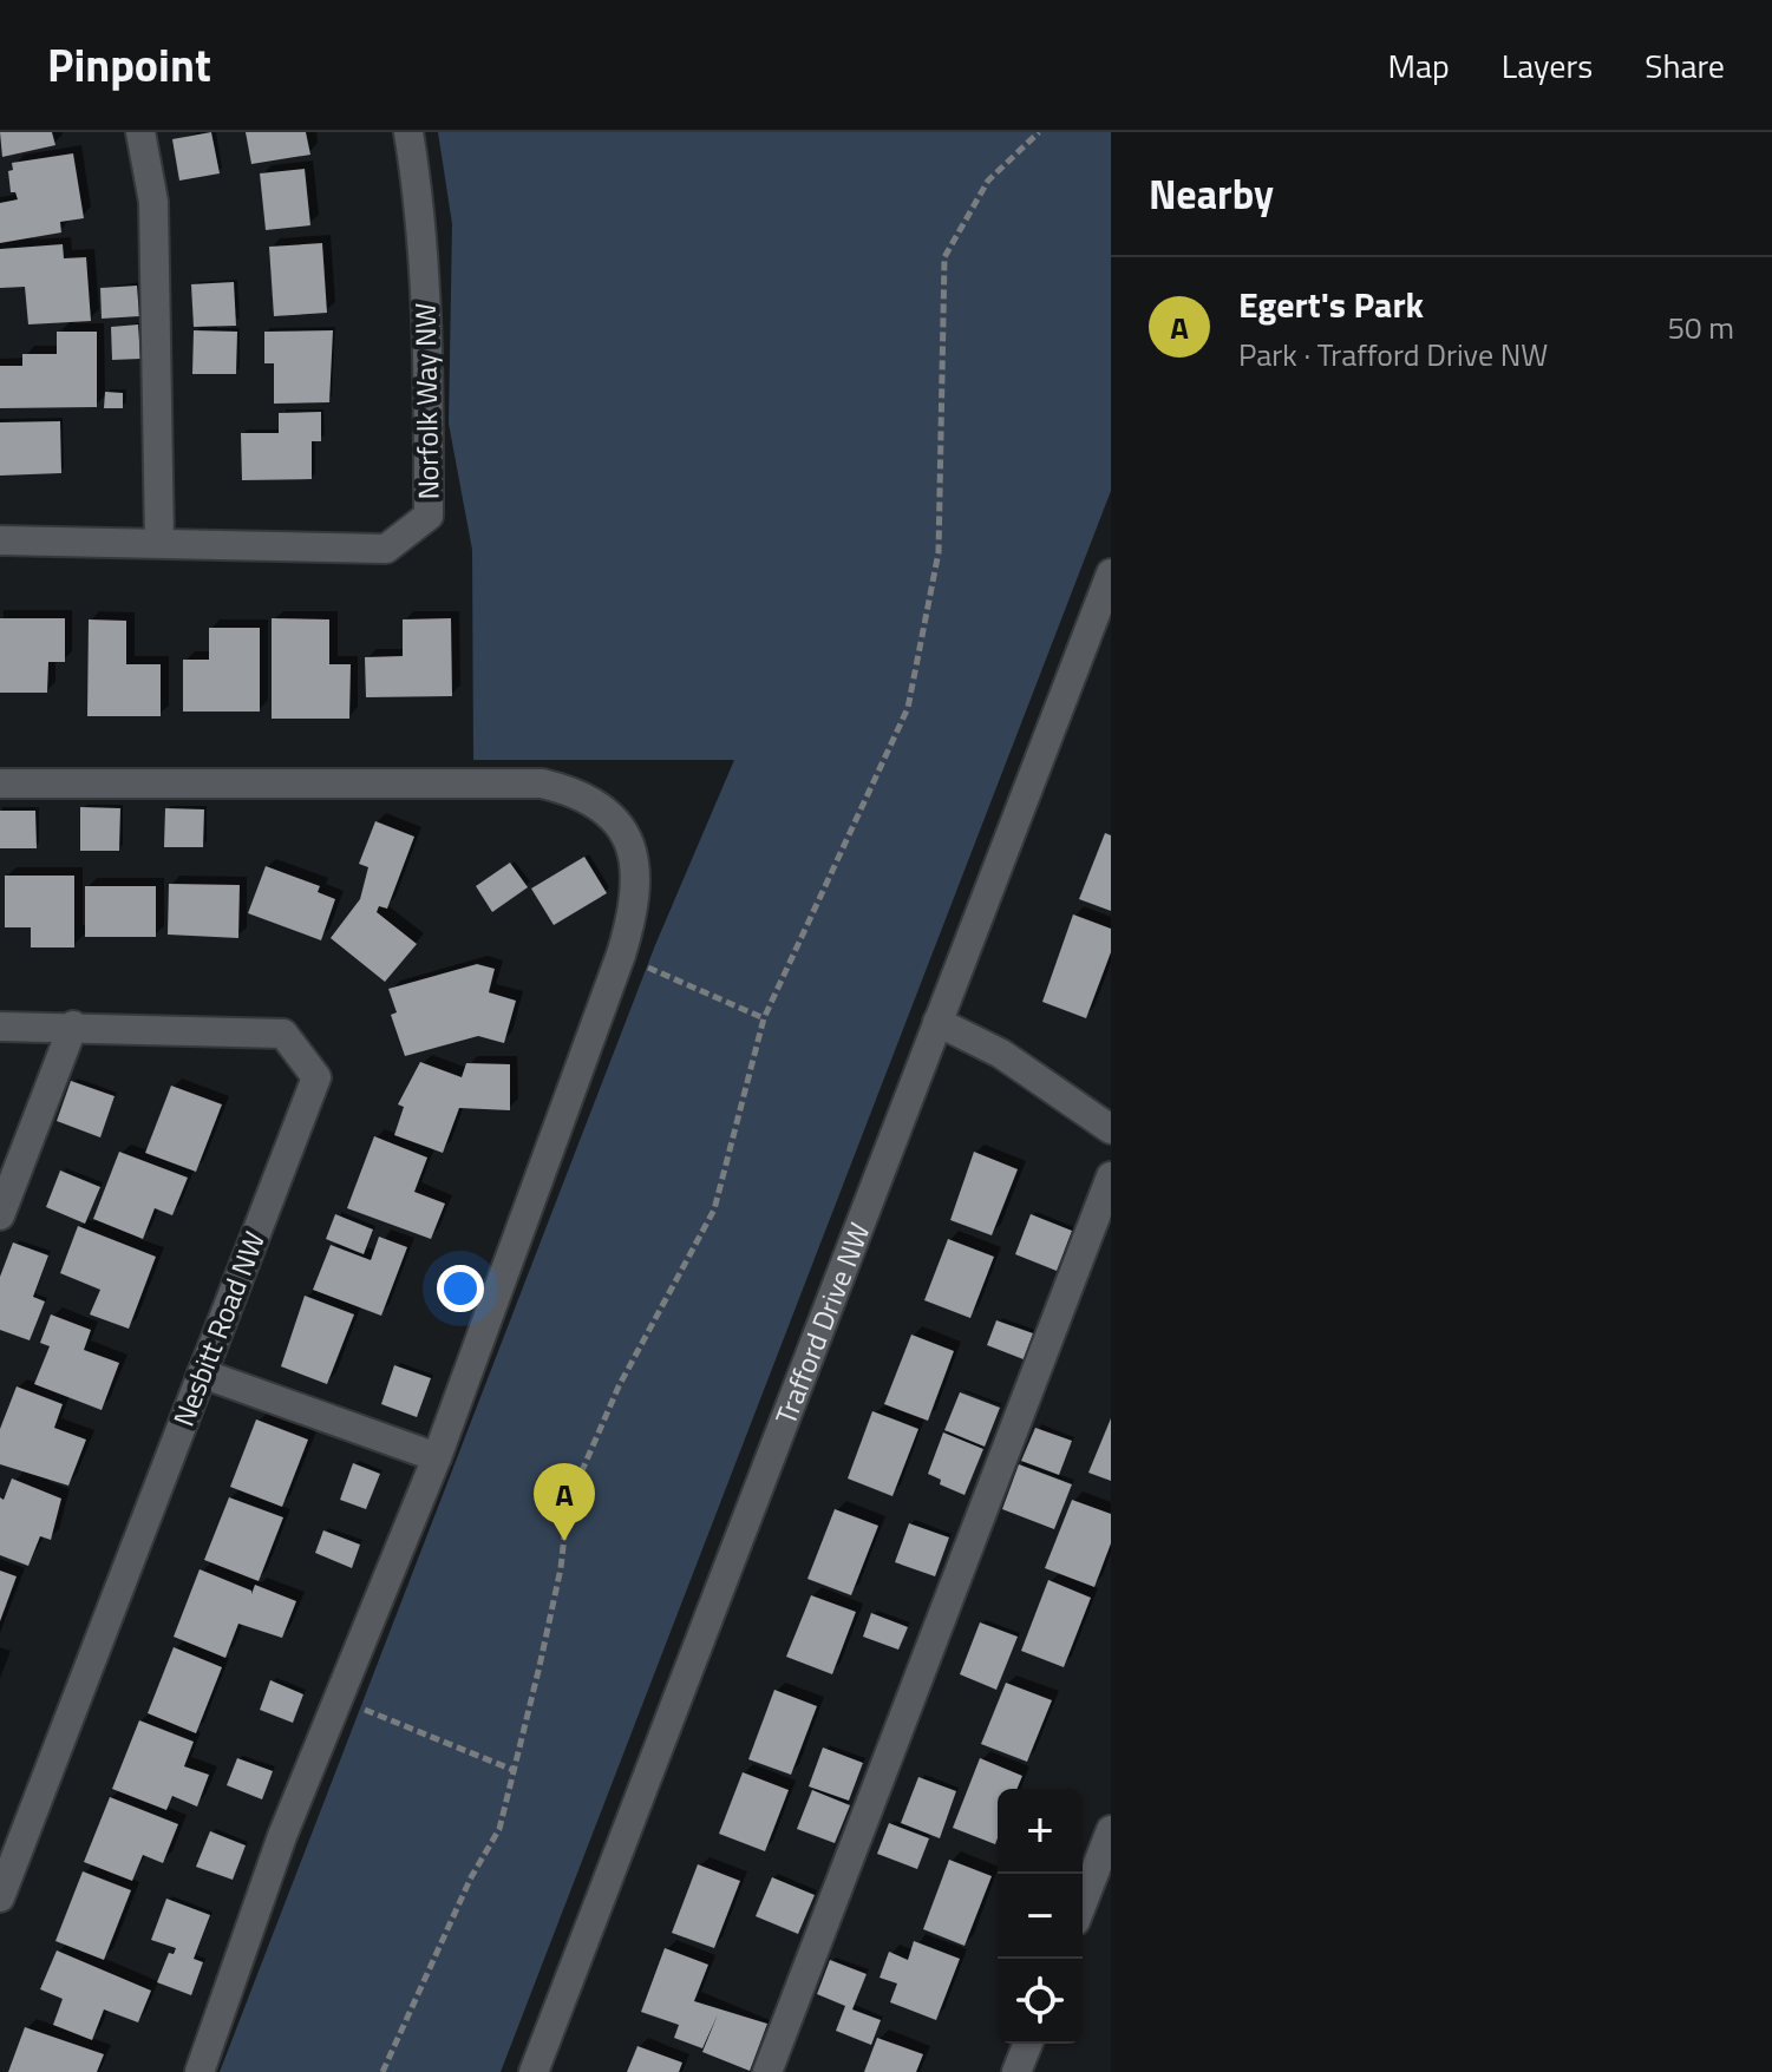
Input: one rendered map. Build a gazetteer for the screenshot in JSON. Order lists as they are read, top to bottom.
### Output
{
  "streets": {
    "street": ["Norfolk Way NW", "Trafford Drive NW", "Nesbitt Road NW"]
  },
  "page": {
    "header": "Pinpoint",
    "nav": ["Map", "Layers", "Share"],
    "heading": "Nearby",
    "list": [
      {
        "mark": "A",
        "name": "Egert's Park",
        "note": "Park · Trafford Drive NW",
        "value": "50 m"
      }
    ],
    "pins": "A",
    "map_buttons": ["+", "−"]
  }
}
